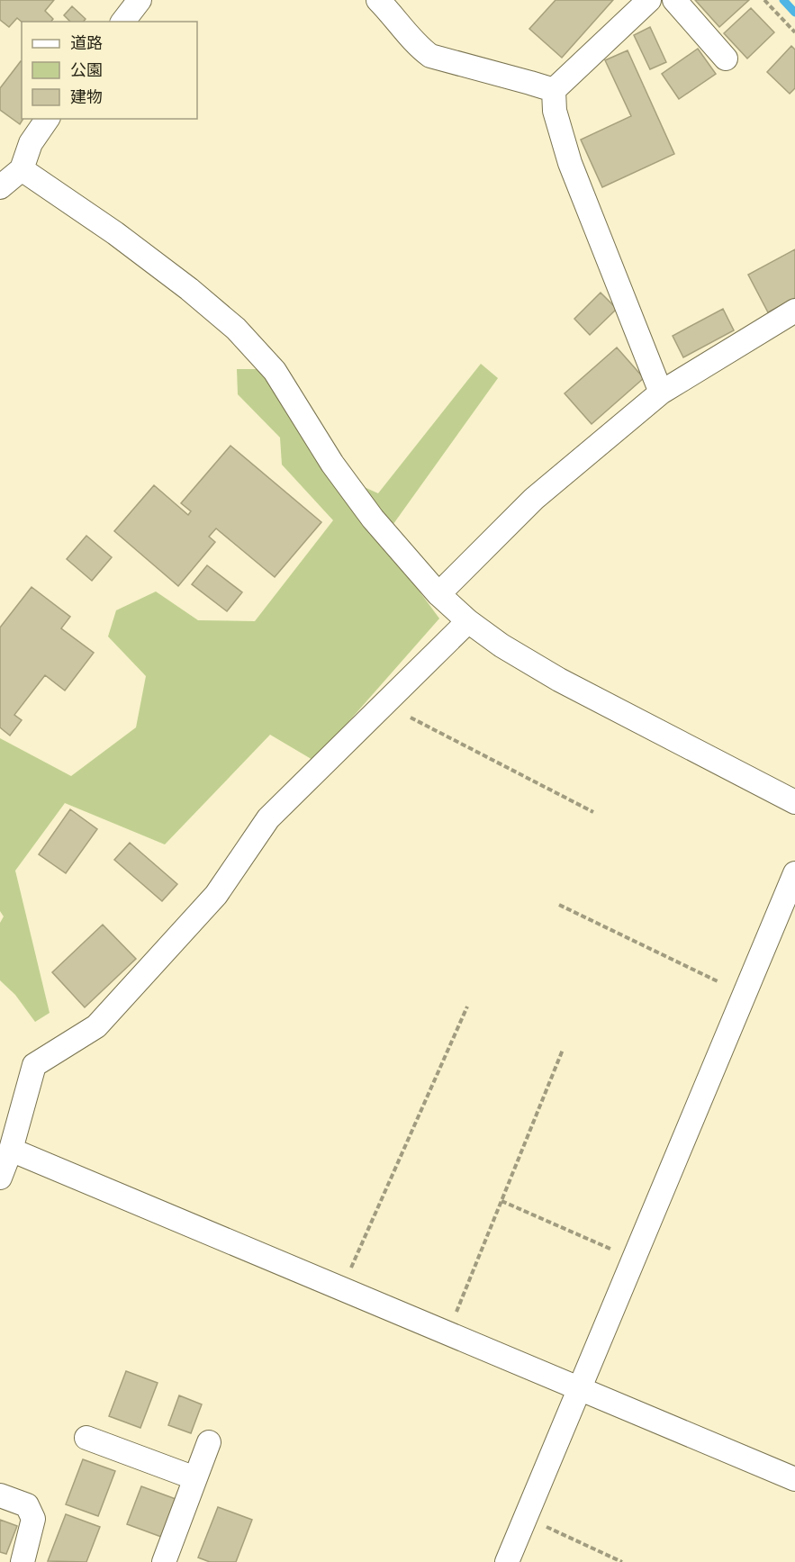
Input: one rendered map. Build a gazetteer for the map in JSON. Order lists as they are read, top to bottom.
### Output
{
  "legend": ["道路", "公園", "建物"]
}
